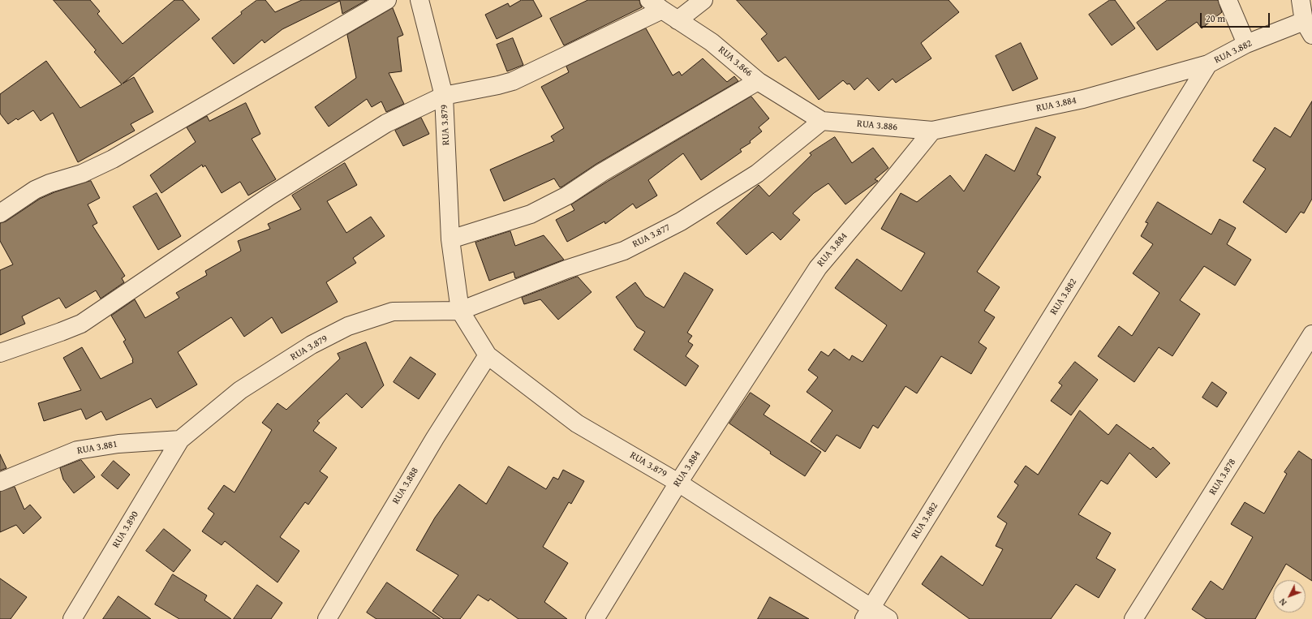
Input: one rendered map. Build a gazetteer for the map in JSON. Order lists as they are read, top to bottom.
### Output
{
  "streets": {
    "street": [
      "RUA 3.882",
      "RUA 3.866",
      "RUA 3.884",
      "RUA 3.879",
      "RUA 3.886",
      "RUA 3.877",
      "RUA 3.881",
      "RUA 3.878",
      "RUA 3.888",
      "RUA 3.890"
    ]
  },
  "crossings": [
    ["RUA 3.882", "RUA 3.884"],
    ["RUA 3.882", "RUA 3.879"],
    ["RUA 3.866", "RUA 3.886"],
    ["RUA 3.866", "RUA 3.877"],
    ["RUA 3.884", "RUA 3.879"],
    ["RUA 3.884", "RUA 3.886"],
    ["RUA 3.879", "RUA 3.877"],
    ["RUA 3.879", "RUA 3.881"],
    ["RUA 3.879", "RUA 3.888"],
    ["RUA 3.879", "RUA 3.890"],
    ["RUA 3.886", "RUA 3.877"],
    ["RUA 3.881", "RUA 3.890"]
  ],
  "scale_bar": "20 m",
  "north": "bottom left"
}
